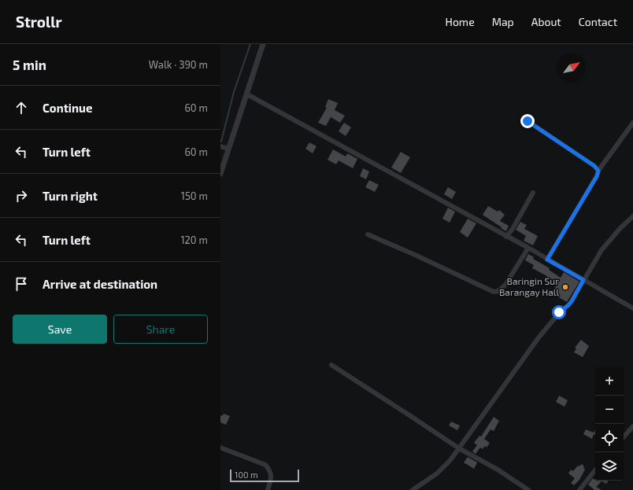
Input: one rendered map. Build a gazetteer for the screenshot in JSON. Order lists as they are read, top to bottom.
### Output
{
  "places": ["Baringin Sur Barangay Hall"],
  "scale_bar": "100 m",
  "north": "top right",
  "page": {
    "header": "Strollr",
    "nav": [
      "Home",
      "Map",
      "About",
      "Contact"
    ],
    "heading": ["5 min", "Walk · 390 m"],
    "list": [
      ["Continue", "60 m"],
      ["Turn left", "60 m"],
      ["Turn right", "150 m"],
      ["Turn left", "120 m"],
      "Arrive at destination"
    ],
    "buttons": ["Save", "Share"],
    "map_buttons": ["+", "−"],
    "scale": "100 m"
  }
}
